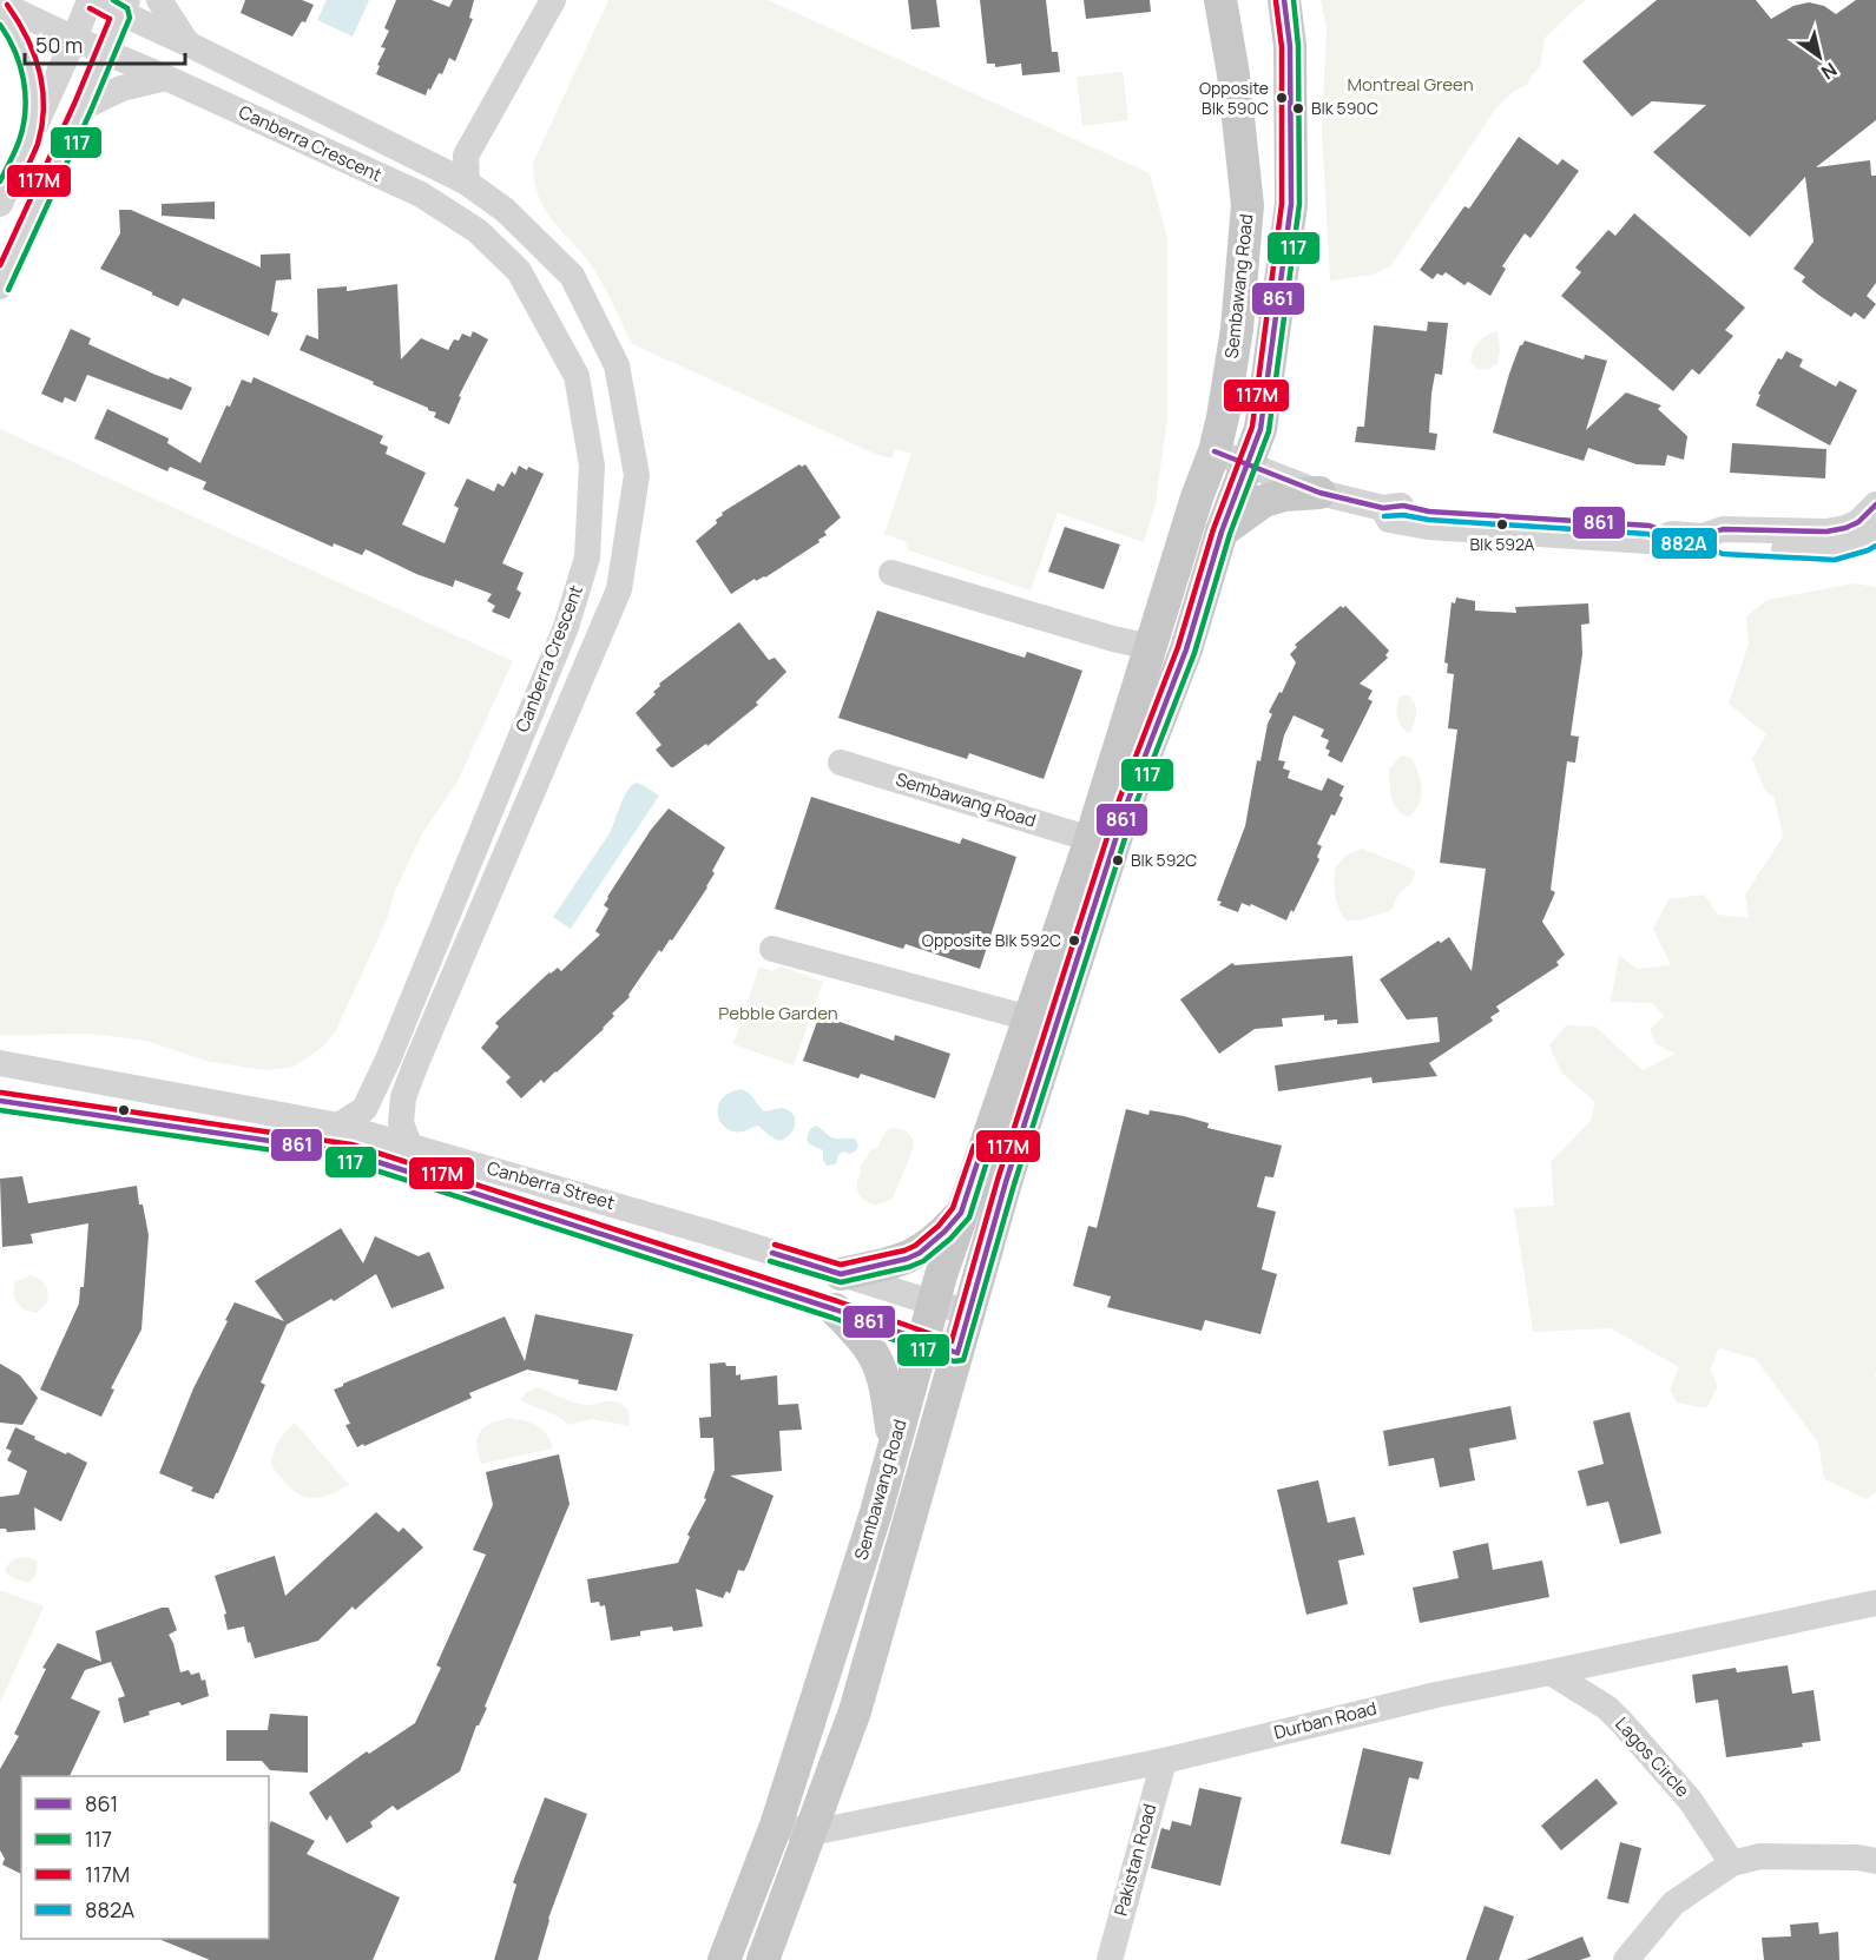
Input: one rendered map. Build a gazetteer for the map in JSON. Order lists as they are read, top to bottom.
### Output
{
  "streets": {
    "main road": ["Sembawang Road"],
    "street": [
      "Canberra Crescent",
      "Canberra Street",
      "Durban Road",
      "Lagos Circle",
      "Pakistan Road"
    ]
  },
  "crossings": [
    ["Canberra Crescent", "Canberra Street"],
    ["Sembawang Road", "Canberra Street"],
    ["Sembawang Road", "Durban Road"],
    ["Durban Road", "Lagos Circle"],
    ["Durban Road", "Pakistan Road"]
  ],
  "parks": ["Montreal Green", "Pebble Garden"],
  "places": [
    "Opposite Blk 590C",
    "Blk 590C",
    "Blk 592A",
    "Blk 592C",
    "Opposite Blk 592C"
  ],
  "lines": [
    "transit line 861",
    "transit line 117",
    "transit line 117M",
    "transit line 882A"
  ],
  "legend": [
    "861",
    "117",
    "117M",
    "882A"
  ],
  "scale_bar": "50 m",
  "north": "bottom right"
}
